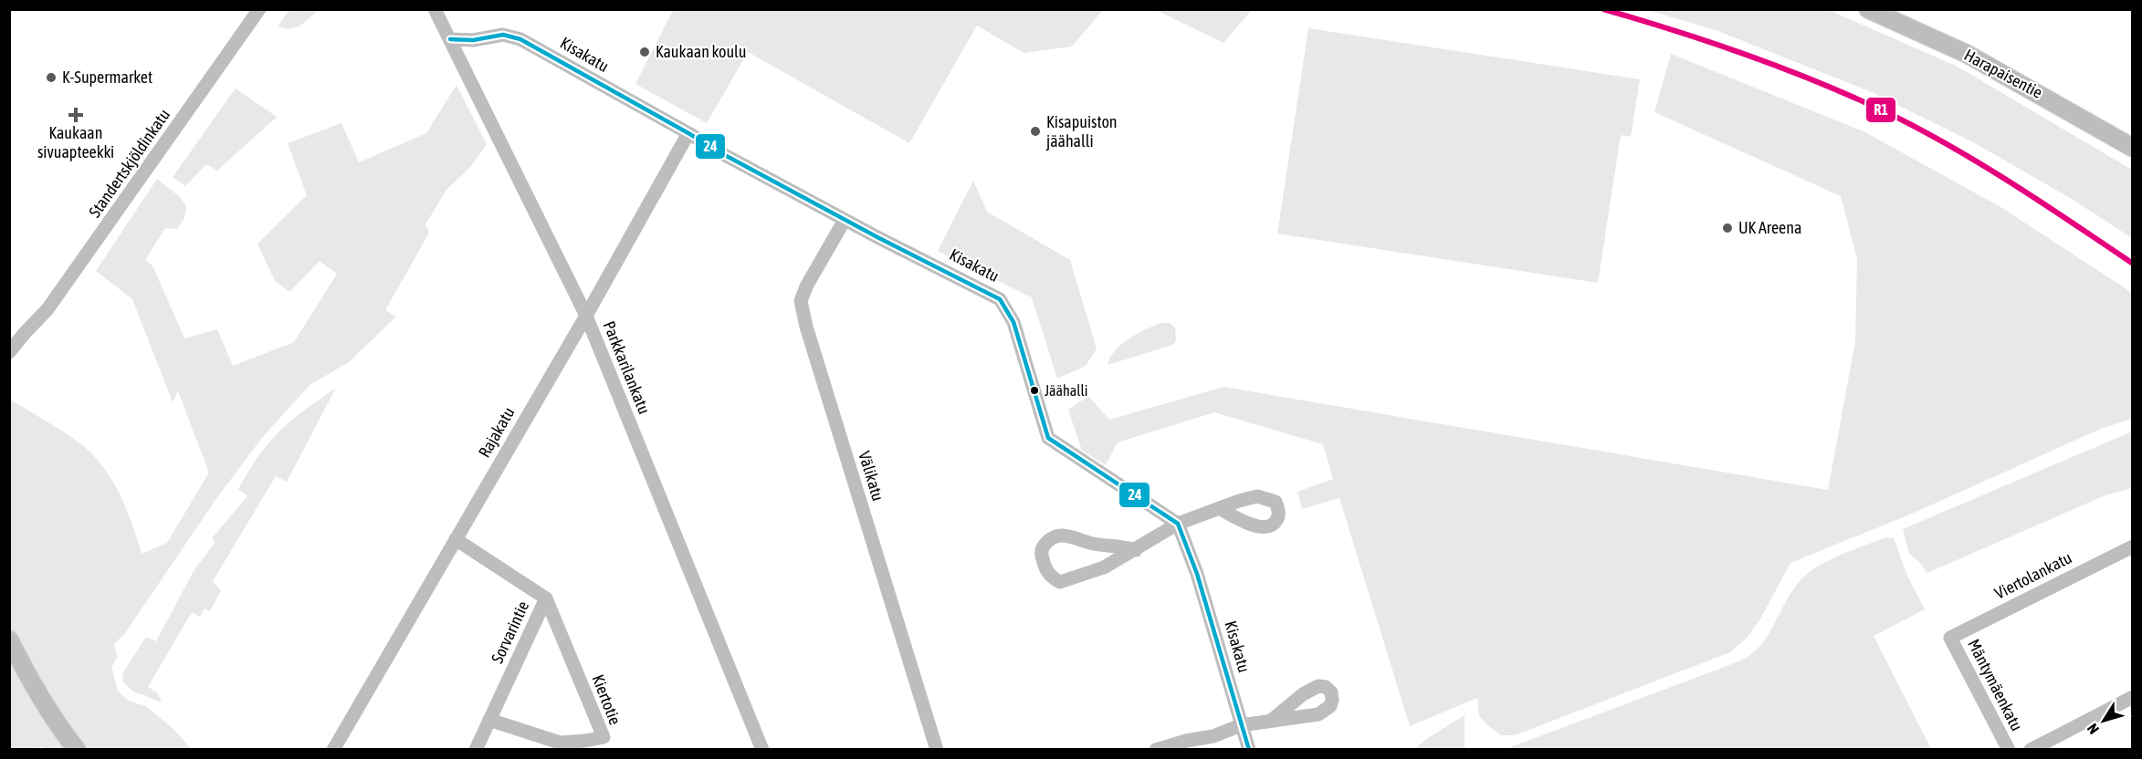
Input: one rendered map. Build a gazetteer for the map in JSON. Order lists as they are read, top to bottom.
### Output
{
  "streets": {
    "main road": ["Harapaisentie"],
    "street": [
      "Kisakatu",
      "Standertskjöldinkatu",
      "Parkkarilankatu",
      "Rajakatu",
      "Välikatu",
      "Viertolankatu",
      "Sorvarintie",
      "Mäntymäenkatu",
      "Kiertotie"
    ]
  },
  "crossings": [
    ["Kisakatu", "Parkkarilankatu"],
    ["Kisakatu", "Rajakatu"],
    ["Kisakatu", "Välikatu"],
    ["Parkkarilankatu", "Rajakatu"],
    ["Rajakatu", "Sorvarintie"],
    ["Viertolankatu", "Mäntymäenkatu"],
    ["Sorvarintie", "Kiertotie"]
  ],
  "places": {
    "other": [
      "Kaukaan koulu",
      "K-Supermarket",
      "Kisapuiston jäähalli",
      "UK Areena",
      "Jäähalli"
    ],
    "health": ["Kaukaan sivuapteekki"]
  },
  "lines": ["transit line R1", "transit line 24"],
  "north": "bottom left"
}
